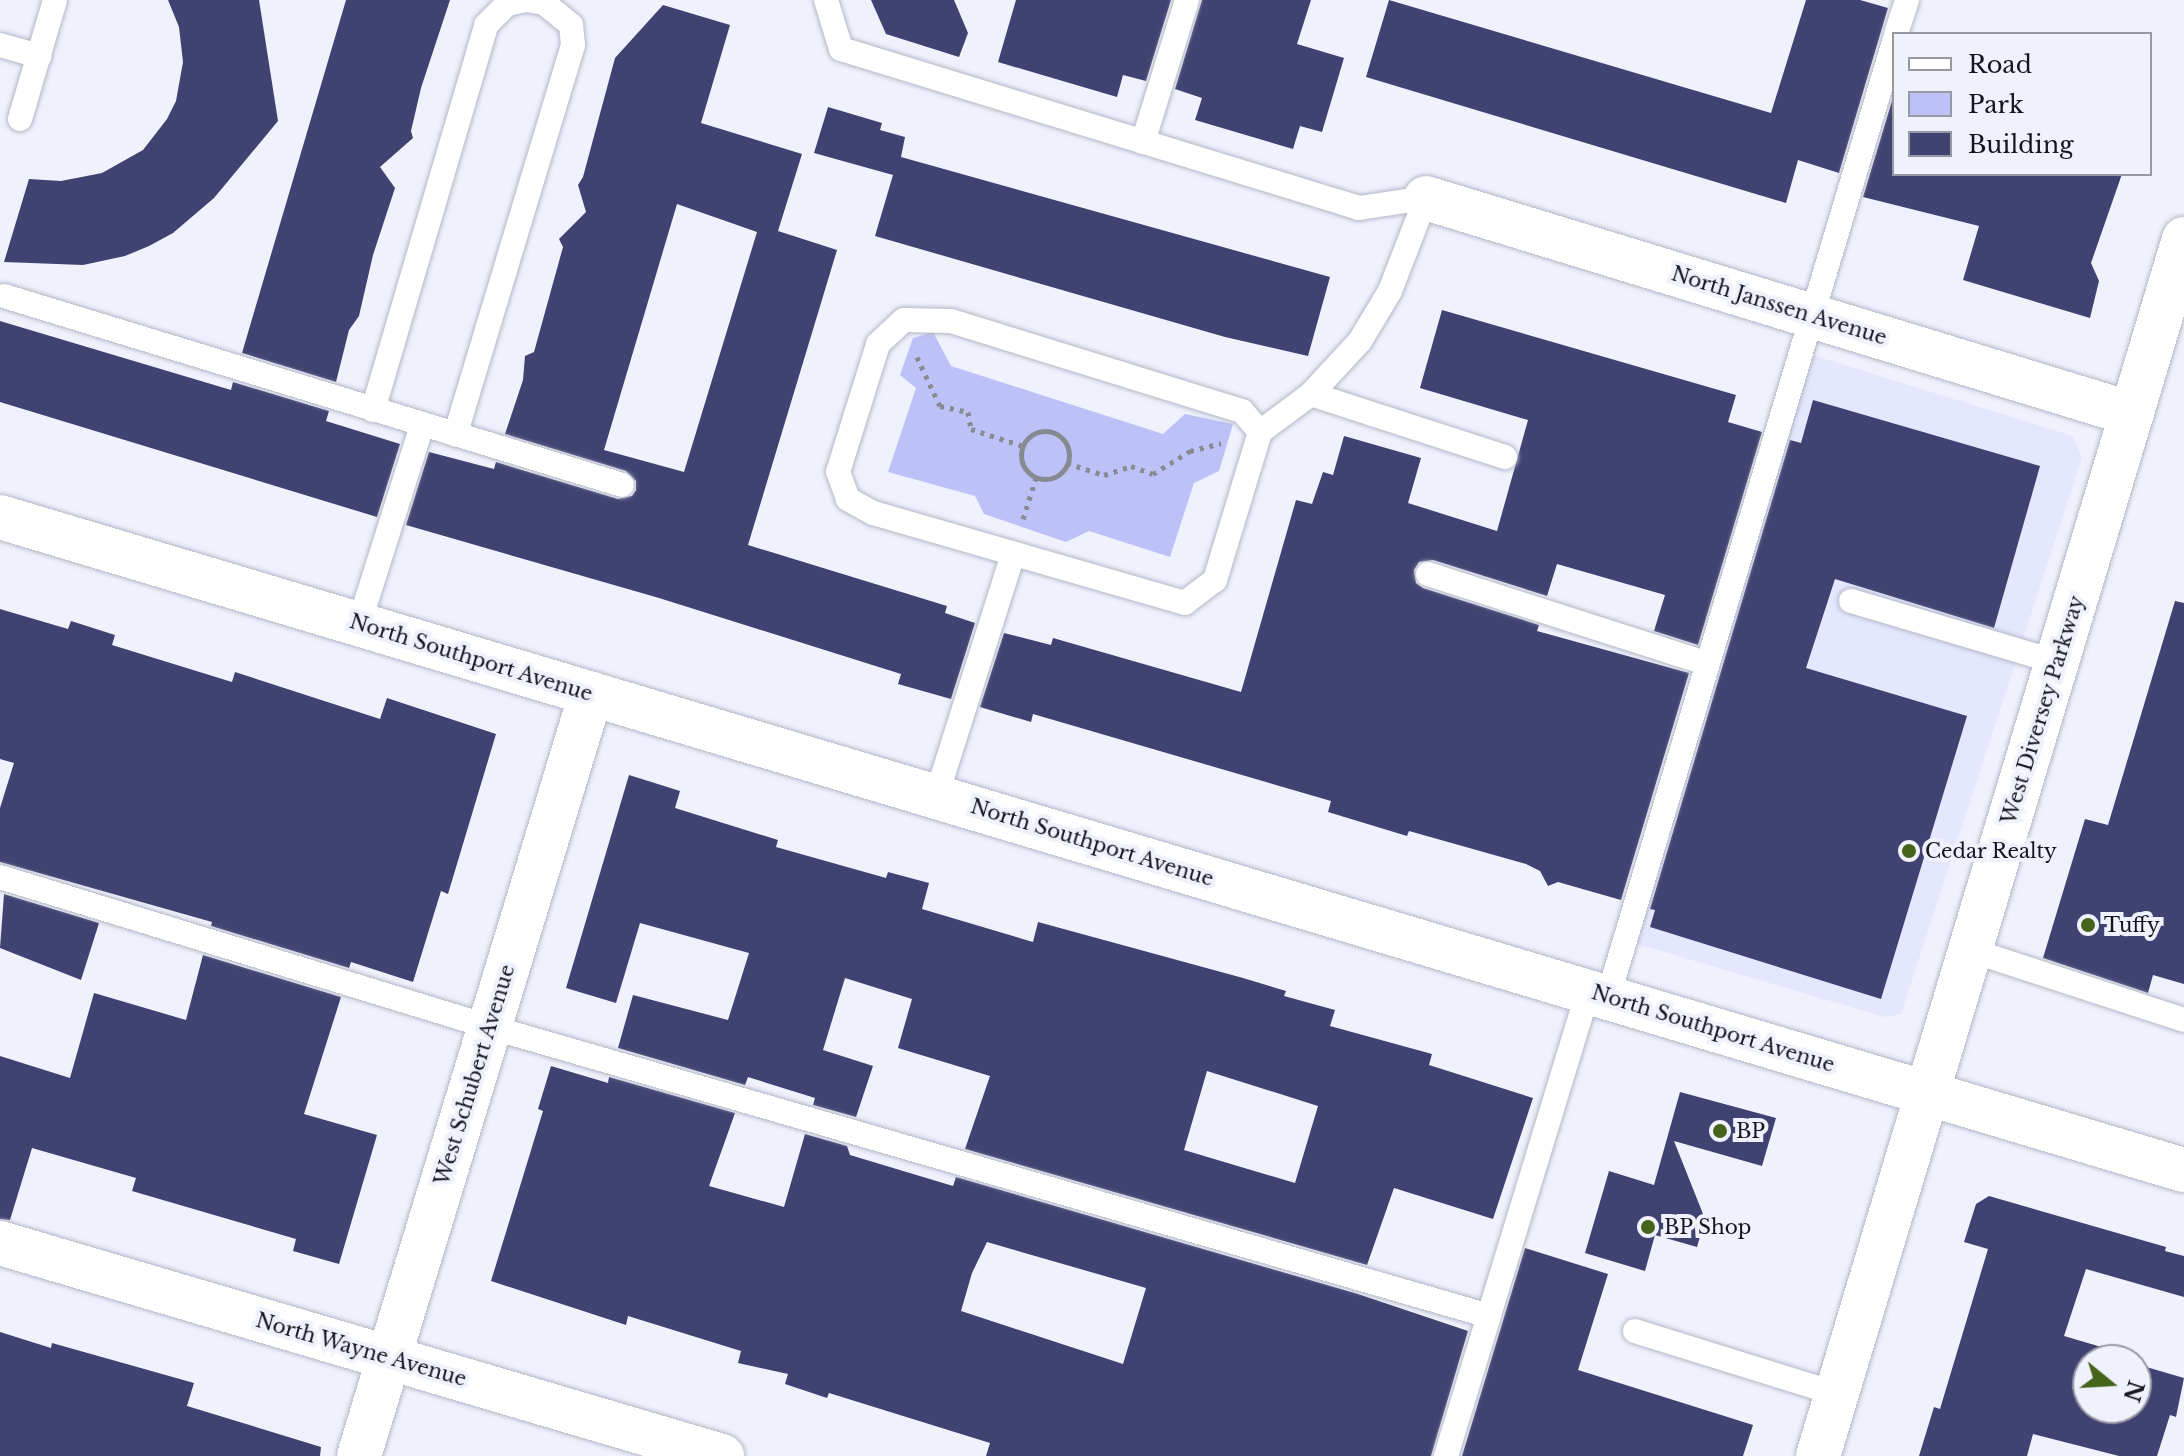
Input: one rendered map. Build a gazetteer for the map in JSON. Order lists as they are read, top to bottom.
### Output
{
  "streets": {
    "street": [
      "North Janssen Avenue",
      "North Southport Avenue",
      "West Diversey Parkway",
      "West Schubert Avenue",
      "North Wayne Avenue"
    ]
  },
  "crossings": [
    ["North Janssen Avenue", "West Diversey Parkway"],
    ["North Southport Avenue", "West Diversey Parkway"],
    ["North Southport Avenue", "West Schubert Avenue"],
    ["West Schubert Avenue", "North Wayne Avenue"]
  ],
  "places": [
    "Cedar Realty",
    "Tuffy",
    "BP",
    "BP Shop"
  ],
  "legend": ["Road", "Park", "Building"],
  "north": "right"
}
